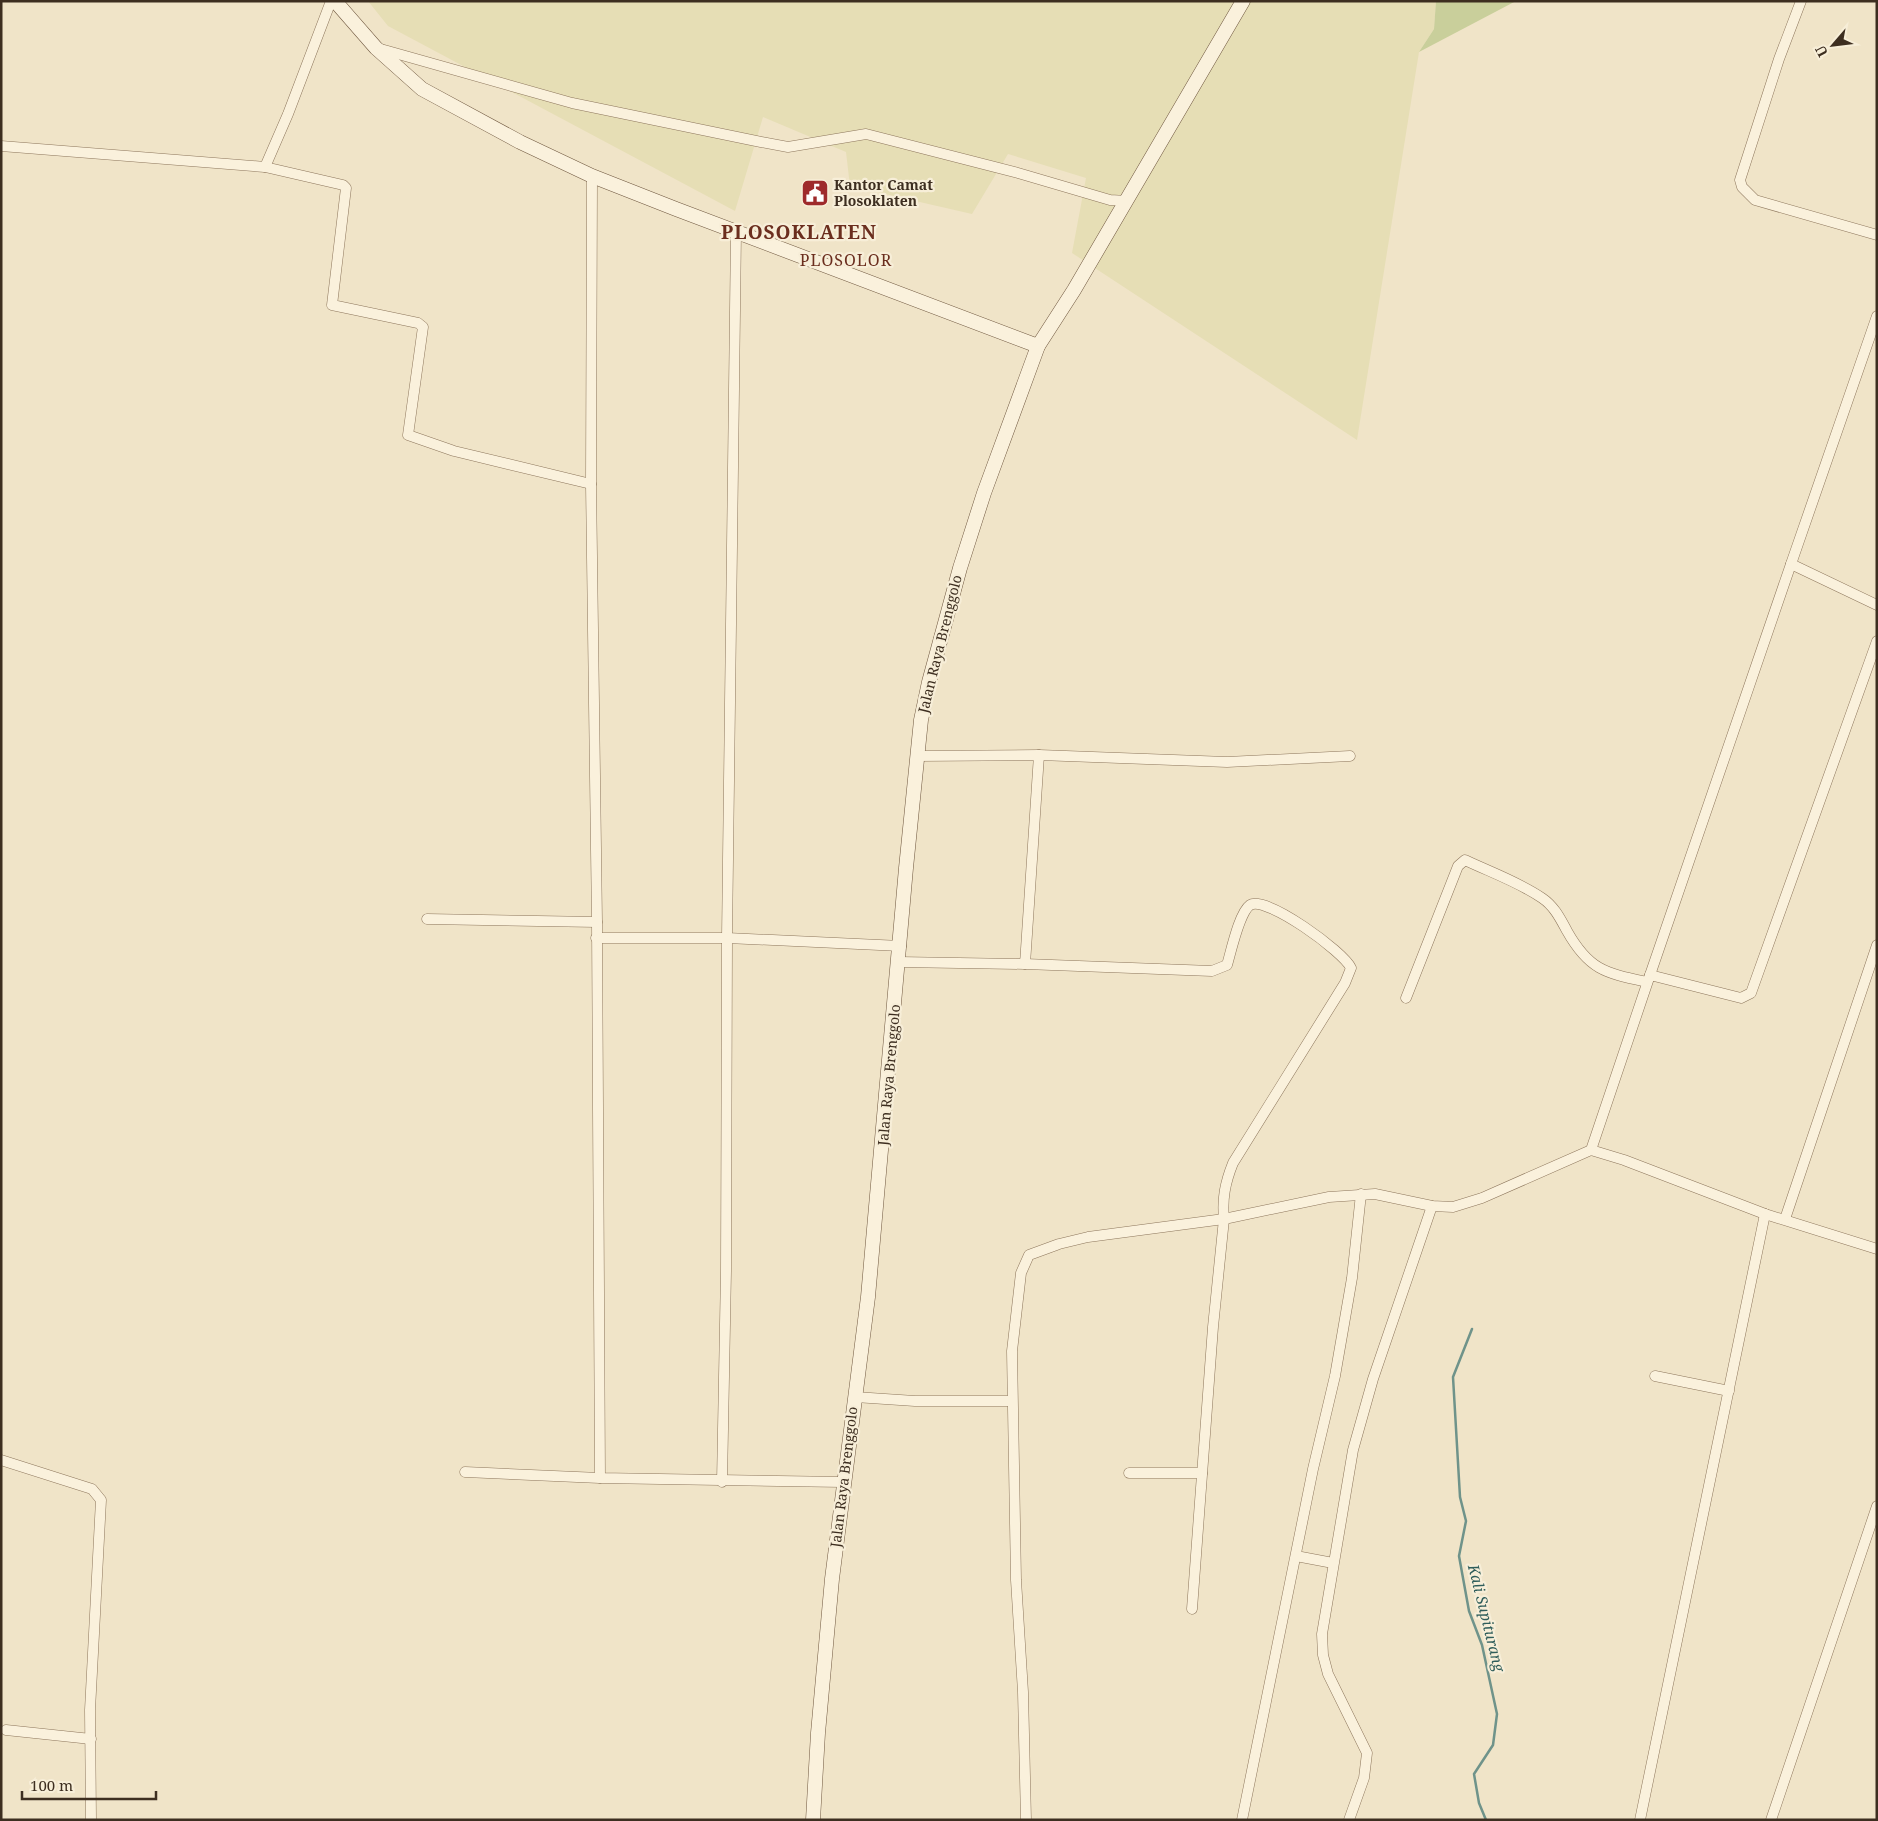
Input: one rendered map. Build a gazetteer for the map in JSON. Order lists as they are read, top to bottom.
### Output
{
  "streets": {
    "main road": ["Jalan Raya Brenggolo"]
  },
  "districts": ["PLOSOKLATEN", "PLOSOLOR"],
  "water": ["Kali Supiturang"],
  "places": {
    "public building": ["Kantor Camat Plosoklaten"]
  },
  "scale_bar": "100 m",
  "north": "bottom left"
}
